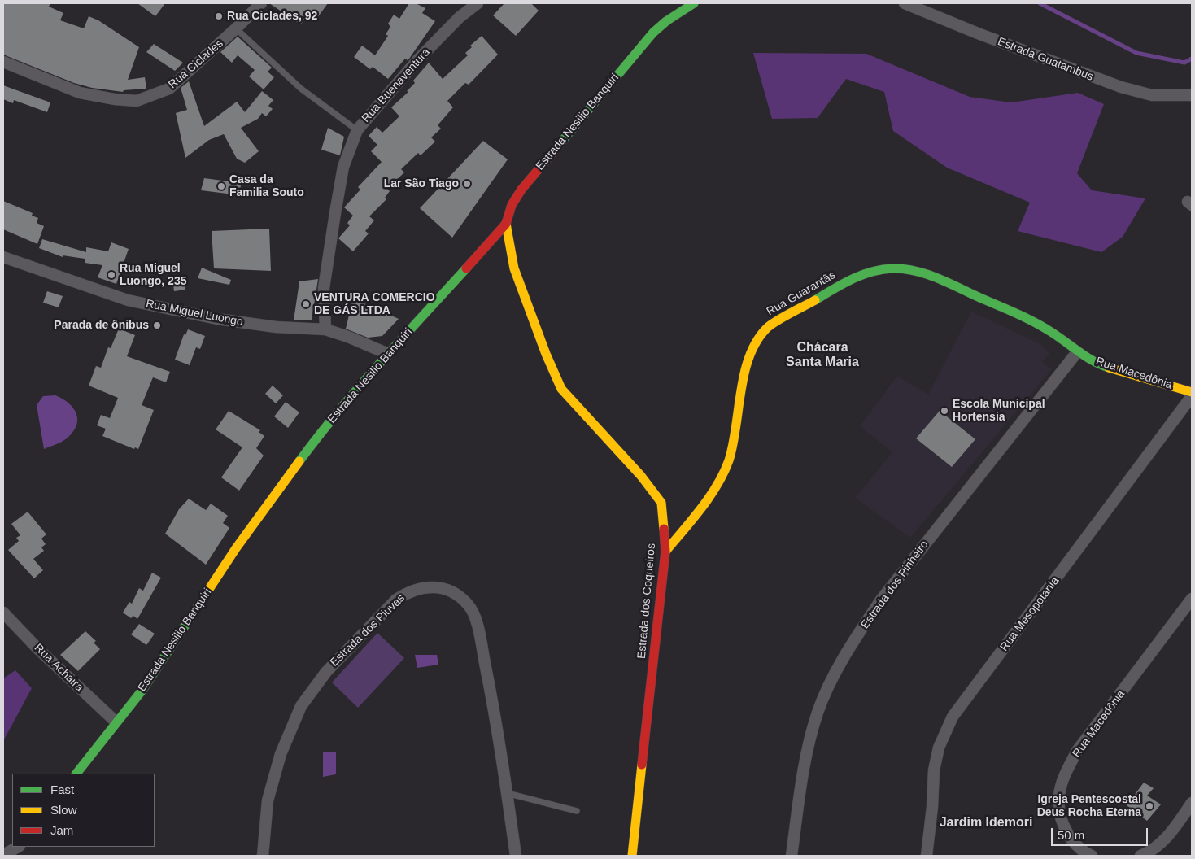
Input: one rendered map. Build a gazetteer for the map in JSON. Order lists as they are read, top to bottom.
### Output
{
  "streets": {
    "street": [
      "Estrada Guatambus",
      "Rua Ciclades",
      "Rua Buenaventura",
      "Estrada Nesilio Banquiri",
      "Rua Guarantãs",
      "Rua Miguel Luongo",
      "Rua Macedônia",
      "Estrada dos Pinheiro",
      "Estrada dos Coqueiros",
      "Rua Mesopotania",
      "Estrada dos Piuvas",
      "Rua Achaira"
    ]
  },
  "crossings": [
    ["Rua Buenaventura", "Rua Miguel Luongo"],
    ["Estrada Nesilio Banquiri", "Rua Miguel Luongo"],
    ["Estrada Nesilio Banquiri", "Estrada dos Coqueiros"],
    ["Estrada Nesilio Banquiri", "Rua Achaira"],
    ["Rua Guarantãs", "Rua Macedônia"],
    ["Rua Guarantãs", "Estrada dos Pinheiro"],
    ["Rua Guarantãs", "Estrada dos Coqueiros"],
    ["Rua Macedônia", "Estrada dos Pinheiro"]
  ],
  "districts": ["Chácara Santa Maria", "Jardim Idemori"],
  "places": [
    "Rua Ciclades, 92",
    "Lar São Tiago",
    "Casa da Familia Souto",
    "Rua Miguel Luongo, 235",
    "VENTURA COMERCIO DE GÁS LTDA",
    "Parada de ônibus",
    "Escola Municipal Hortensia",
    "Igreja Pentescostal Deus Rocha Eterna"
  ],
  "legend": ["Fast", "Slow", "Jam"],
  "scale_bar": "50 m"
}
